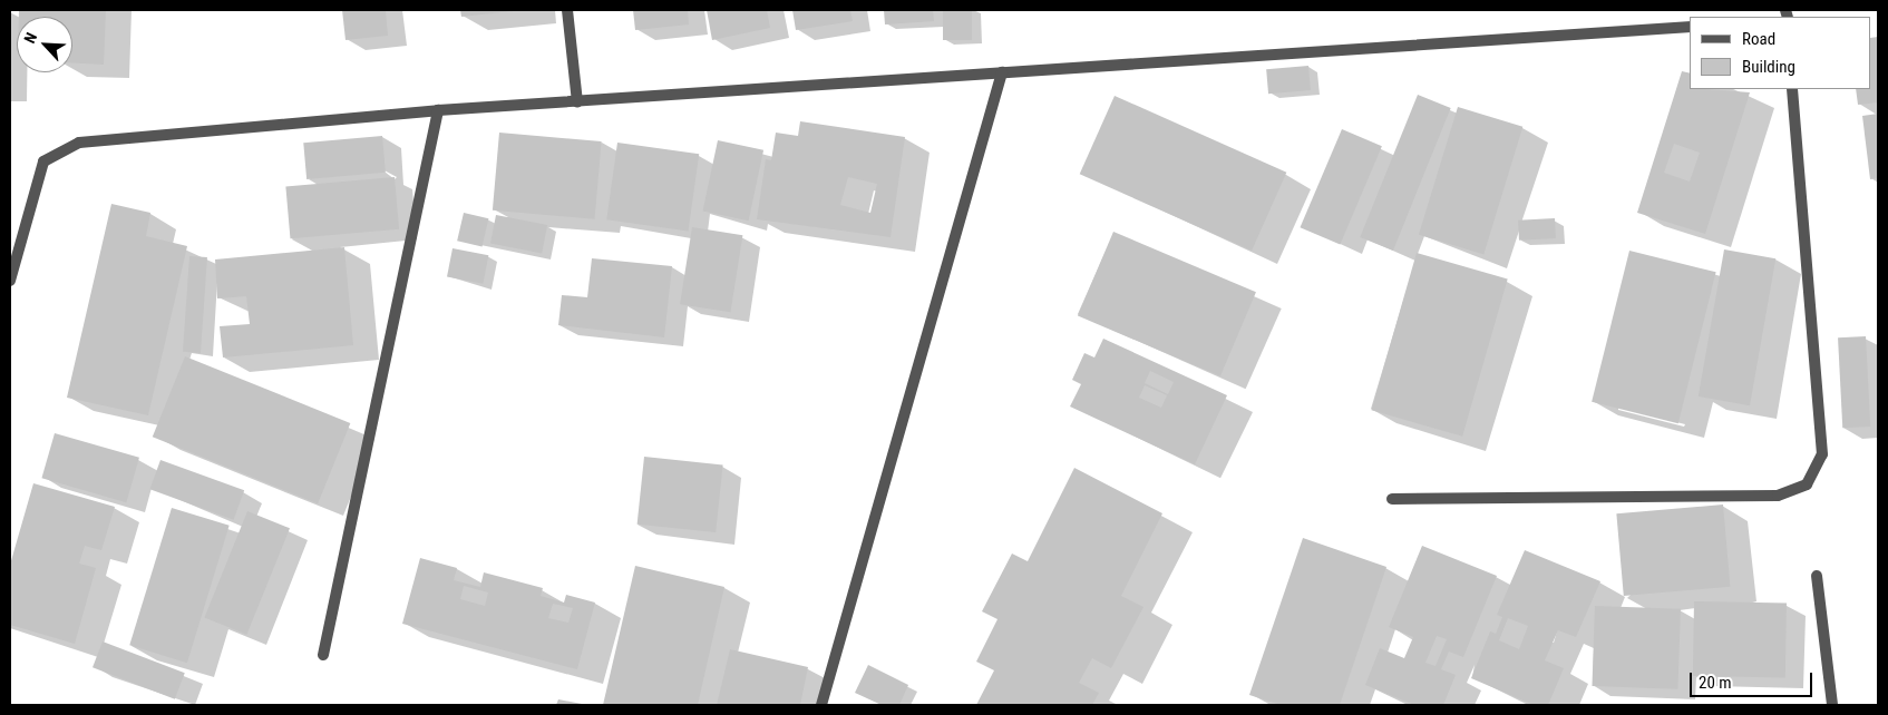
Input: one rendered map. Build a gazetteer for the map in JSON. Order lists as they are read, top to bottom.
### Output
{
  "legend": ["Road", "Building"],
  "scale_bar": "20 m",
  "north": "top left"
}
